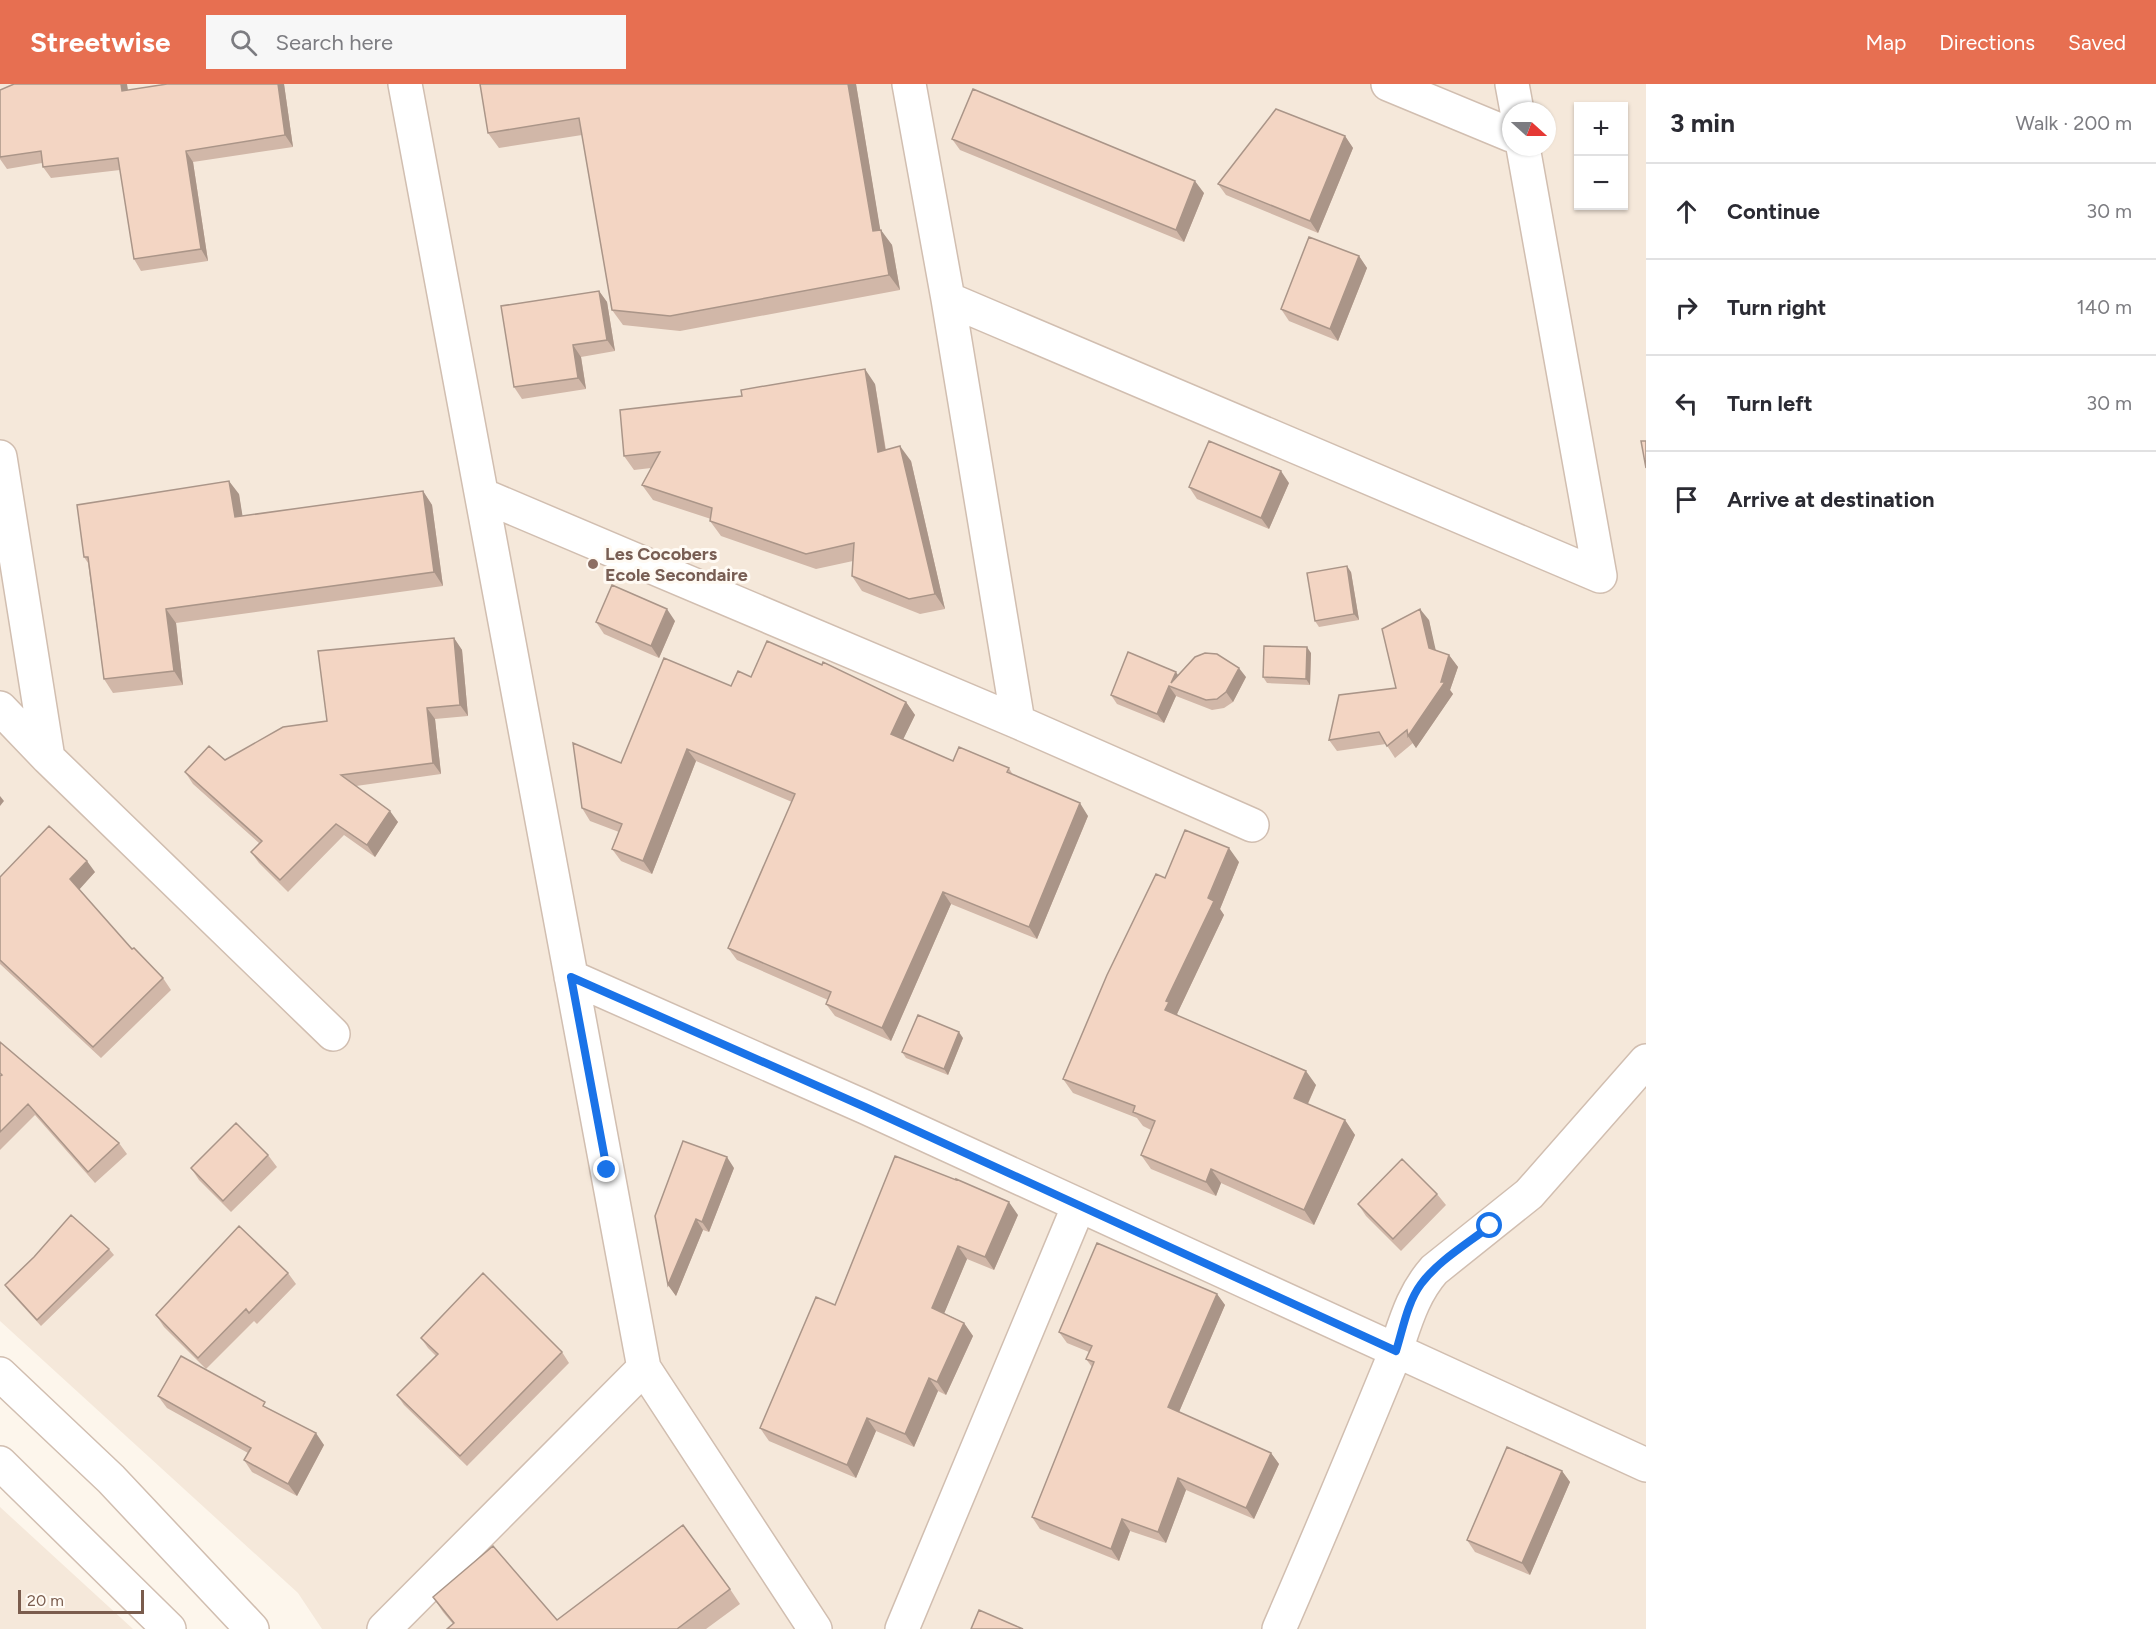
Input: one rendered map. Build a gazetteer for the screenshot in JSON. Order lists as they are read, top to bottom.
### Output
{
  "places": ["Les Cocobers Ecole Secondaire"],
  "scale_bar": "20 m",
  "north": "right",
  "page": {
    "header": "Streetwise",
    "search": "Search here",
    "nav": ["Map", "Directions", "Saved"],
    "heading": ["3 min", "Walk · 200 m"],
    "map_buttons": ["+", "−"],
    "list": [
      ["Continue", "30 m"],
      ["Turn right", "140 m"],
      ["Turn left", "30 m"],
      "Arrive at destination"
    ],
    "scale": "20 m"
  }
}
